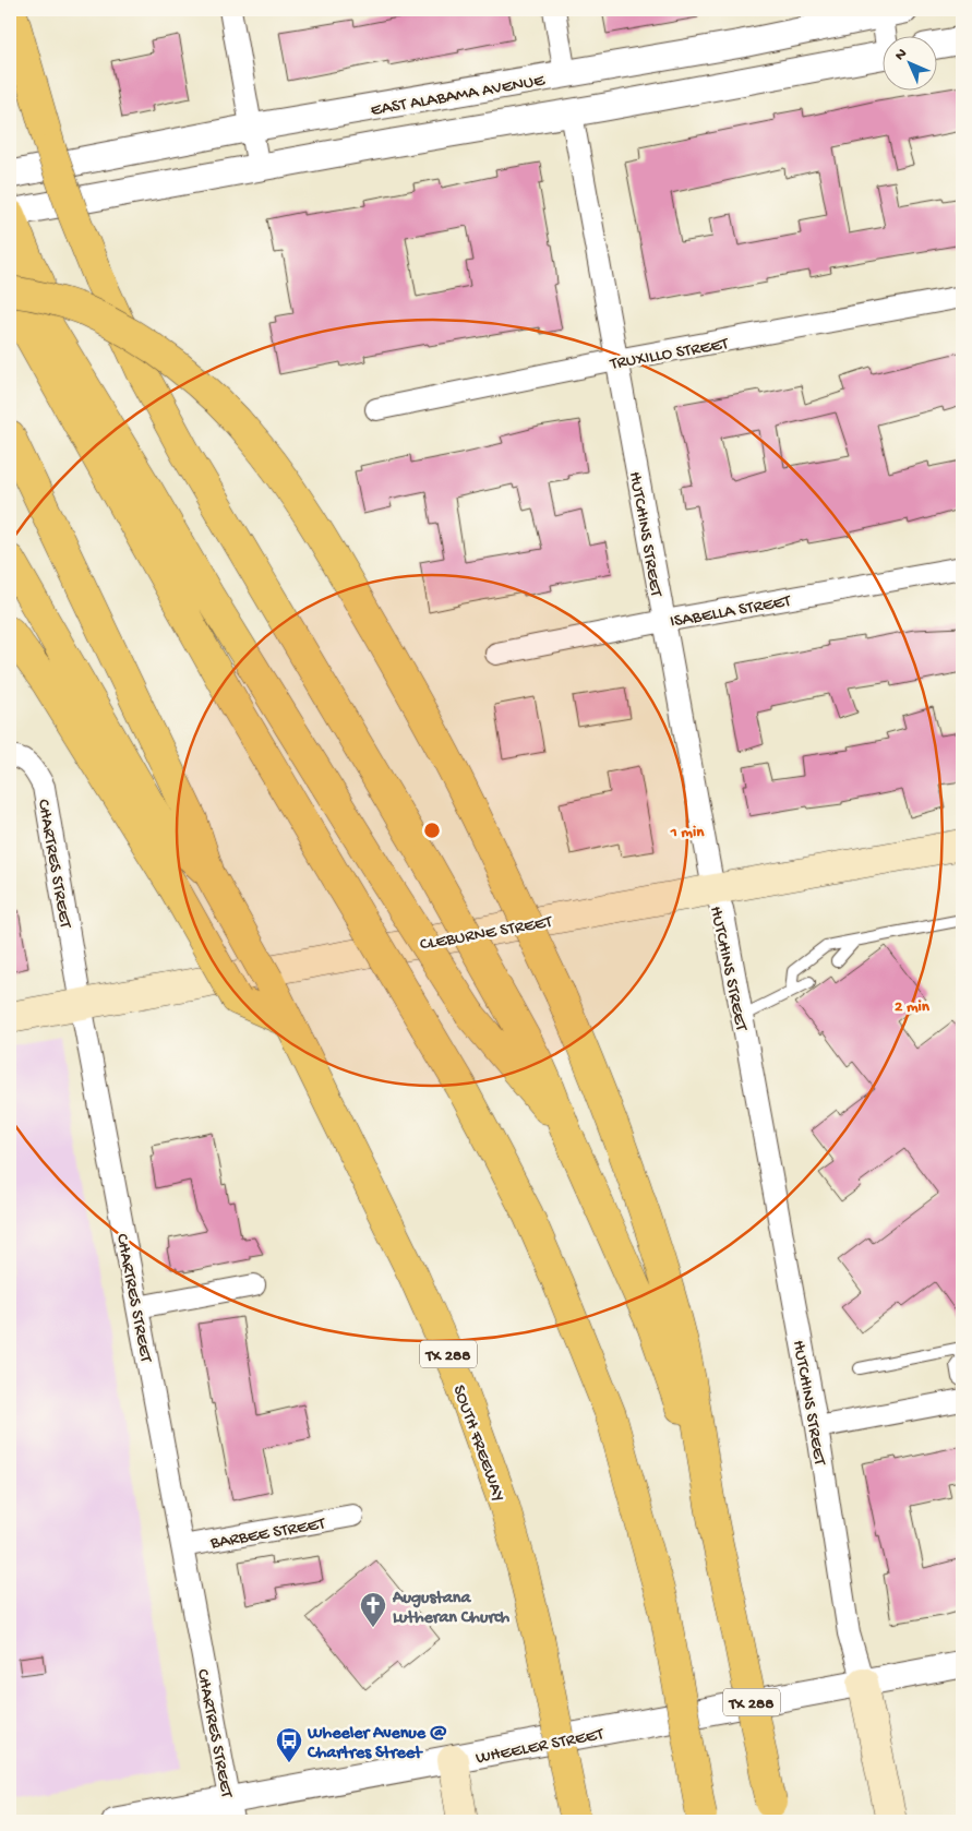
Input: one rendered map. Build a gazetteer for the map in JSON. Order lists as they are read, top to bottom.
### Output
{
  "streets": {
    "highway": ["TX 288", "SOUTH FREEWAY"],
    "main road": ["HUTCHINS STREET", "CLEBURNE STREET"],
    "street": [
      "EAST ALABAMA AVENUE",
      "TRUXILLO STREET",
      "ISABELLA STREET",
      "CHARTRES STREET",
      "BARBEE STREET",
      "WHEELER STREET"
    ]
  },
  "crossings": [
    ["TRUXILLO STREET", "HUTCHINS STREET"],
    ["HUTCHINS STREET", "ISABELLA STREET"],
    ["HUTCHINS STREET", "CLEBURNE STREET"],
    ["HUTCHINS STREET", "WHEELER STREET"],
    ["CHARTRES STREET", "CLEBURNE STREET"],
    ["CHARTRES STREET", "BARBEE STREET"],
    ["CHARTRES STREET", "WHEELER STREET"]
  ],
  "places": {
    "church": ["Augustana Lutheran Church"],
    "bus stop": ["Wheeler Avenue @ Chartres Street"]
  },
  "north": "top left",
  "rings": ["1 min", "2 min"]
}
